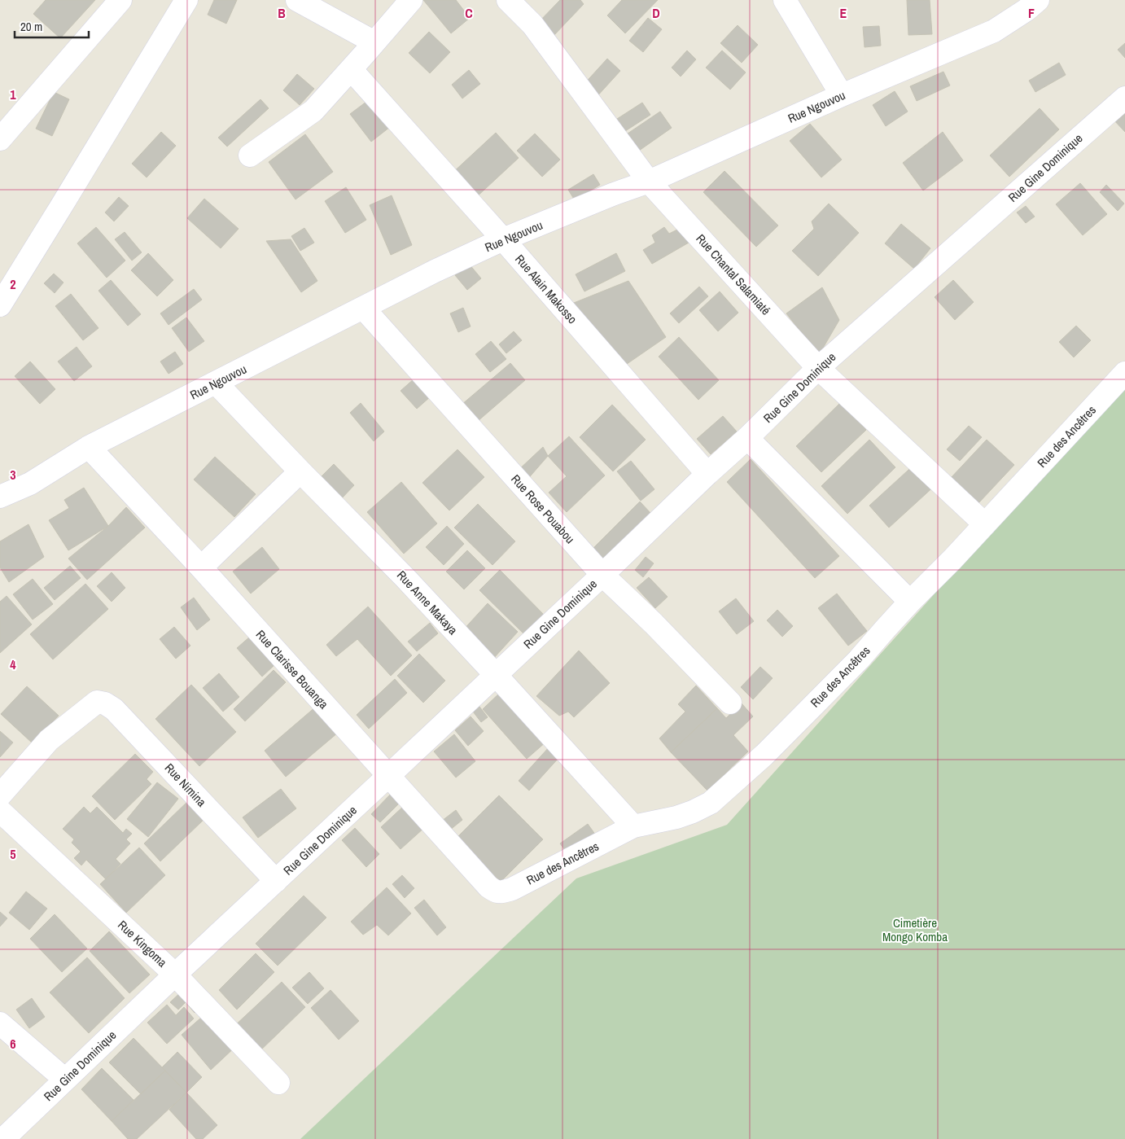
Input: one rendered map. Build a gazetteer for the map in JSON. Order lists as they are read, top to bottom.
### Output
{
  "streets": {
    "street": [
      "Rue Ngouvou",
      "Rue Gine Dominique",
      "Rue Chantal Salamiaté",
      "Rue Alain Makosso",
      "Rue des Ancêtres",
      "Rue Rose Pouabou",
      "Rue Anne Makaya",
      "Rue Clarisse Bouanga",
      "Rue Nimina",
      "Rue Kingoma"
    ]
  },
  "crossings": [
    ["Rue Ngouvou", "Rue Chantal Salamiaté"],
    ["Rue Ngouvou", "Rue Alain Makosso"],
    ["Rue Ngouvou", "Rue Rose Pouabou"],
    ["Rue Ngouvou", "Rue Anne Makaya"],
    ["Rue Ngouvou", "Rue Clarisse Bouanga"],
    ["Rue Gine Dominique", "Rue Chantal Salamiaté"],
    ["Rue Gine Dominique", "Rue Alain Makosso"],
    ["Rue Gine Dominique", "Rue Rose Pouabou"],
    ["Rue Gine Dominique", "Rue Anne Makaya"],
    ["Rue Gine Dominique", "Rue Clarisse Bouanga"],
    ["Rue Gine Dominique", "Rue Nimina"],
    ["Rue Gine Dominique", "Rue Kingoma"],
    ["Rue Chantal Salamiaté", "Rue des Ancêtres"],
    ["Rue des Ancêtres", "Rue Anne Makaya"],
    ["Rue des Ancêtres", "Rue Clarisse Bouanga"]
  ],
  "parks": ["Cimetière Mongo Komba"],
  "scale_bar": "20 m",
  "grid": {
    "columns": [
      "B",
      "C",
      "D",
      "E",
      "F"
    ],
    "rows": [
      "1",
      "2",
      "3",
      "4",
      "5",
      "6"
    ]
  }
}
